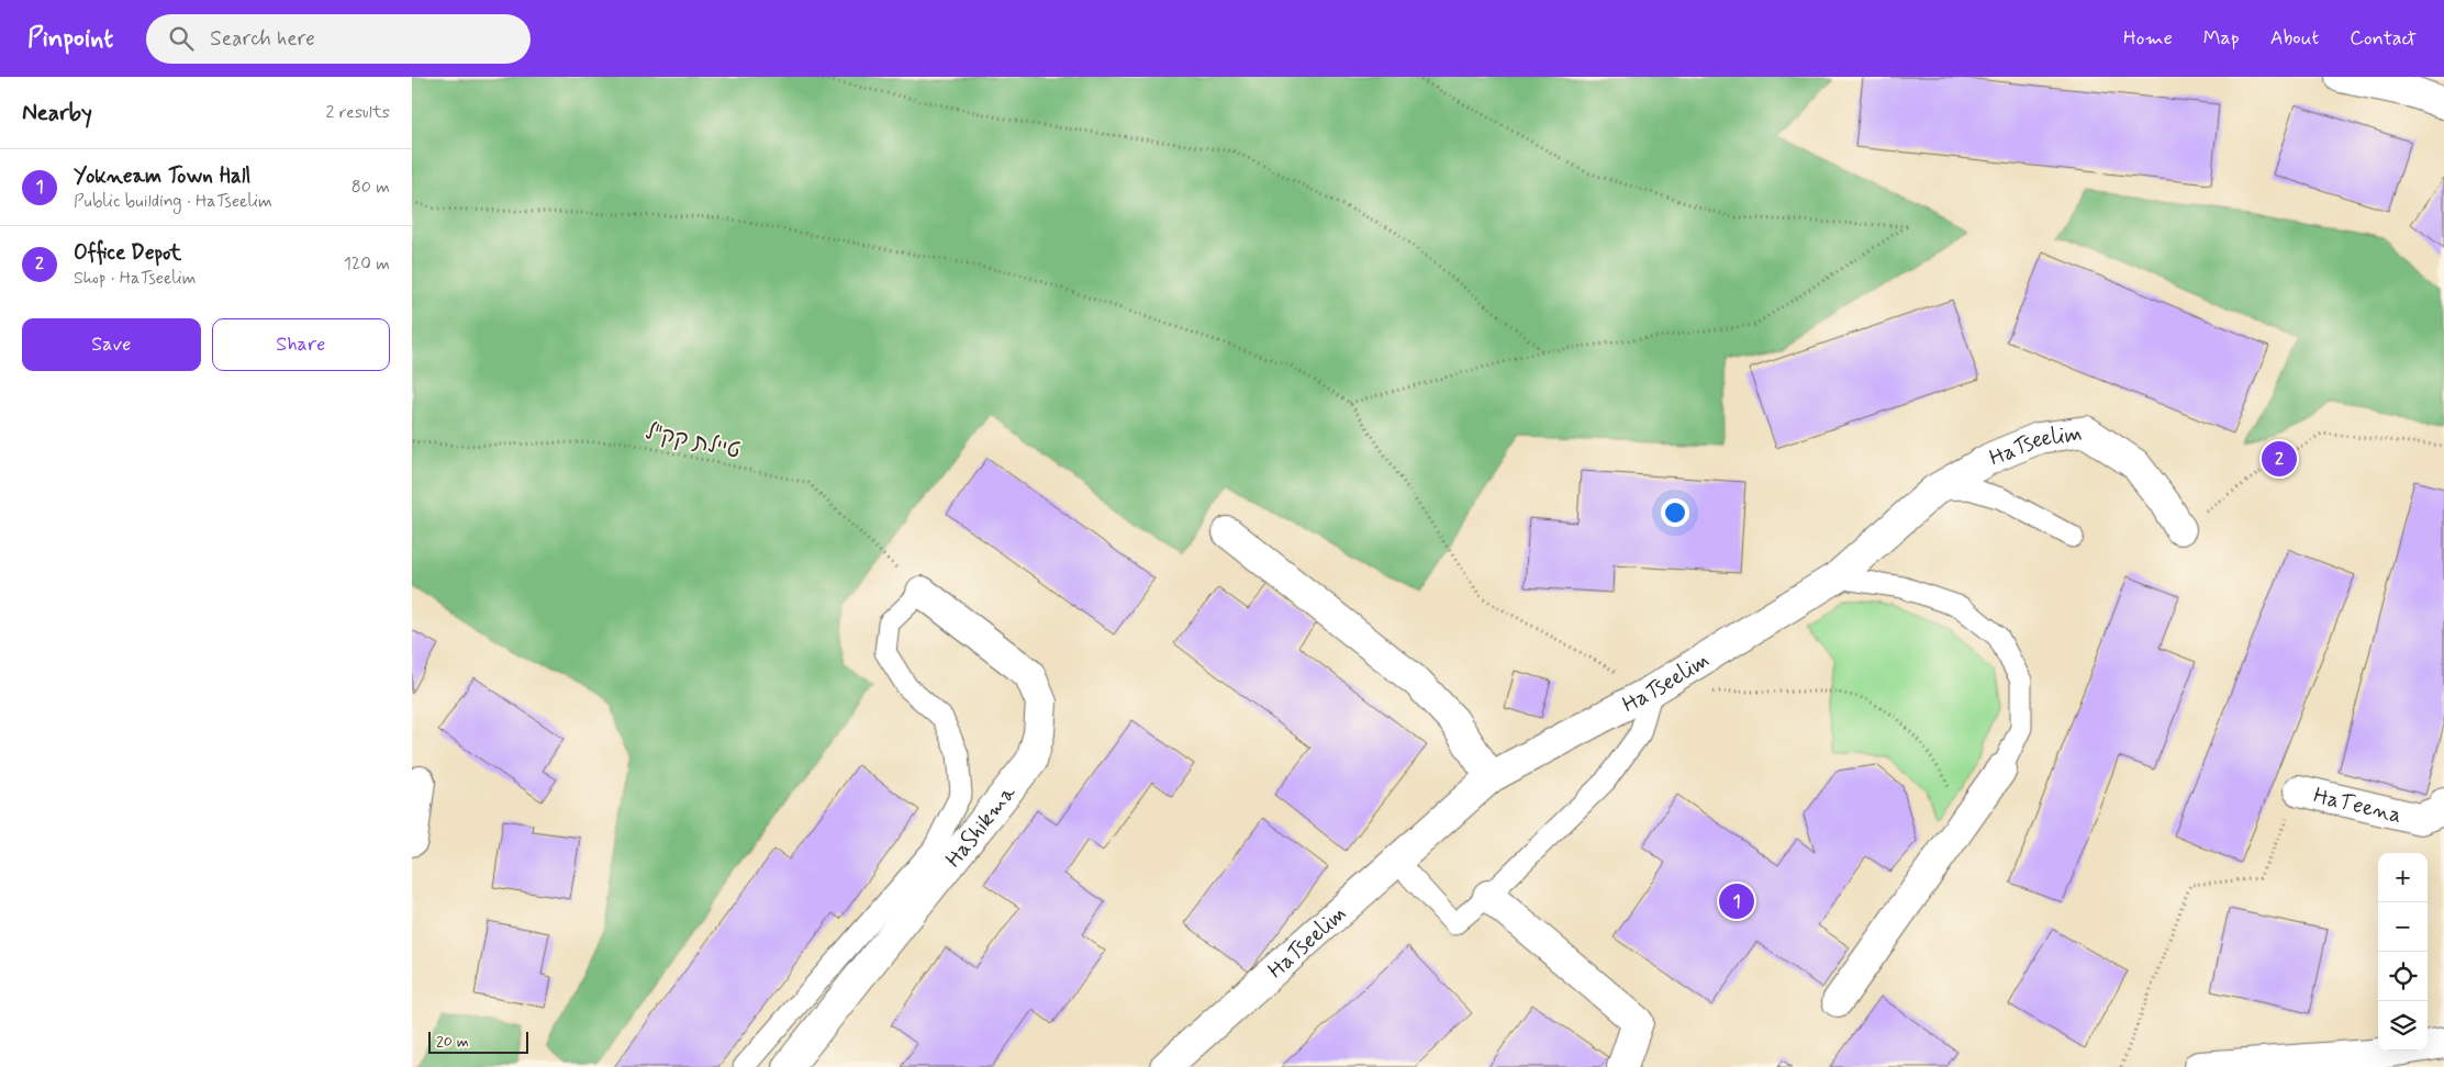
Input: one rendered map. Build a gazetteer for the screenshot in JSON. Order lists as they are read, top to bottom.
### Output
{
  "streets": {
    "street": ["HaTseelim", "HaTeena", "HaShikma"],
    "path": ["טיילת קק\"ל"]
  },
  "crossings": [
    ["טיילת קק\"ל", "HaShikma"]
  ],
  "scale_bar": "20 m",
  "page": {
    "header": "Pinpoint",
    "search": "Search here",
    "nav": [
      "Home",
      "Map",
      "About",
      "Contact"
    ],
    "heading": ["Nearby", "2 results"],
    "list": [
      {
        "mark": "1",
        "name": "Yokneam Town Hall",
        "note": "Public building · HaTseelim",
        "value": "80 m"
      },
      {
        "mark": "2",
        "name": "Office Depot",
        "note": "Shop · HaTseelim",
        "value": "120 m"
      }
    ],
    "buttons": ["Save", "Share"],
    "pins": ["2", "1"],
    "map_buttons": ["+", "−"],
    "scale": "20 m"
  }
}
